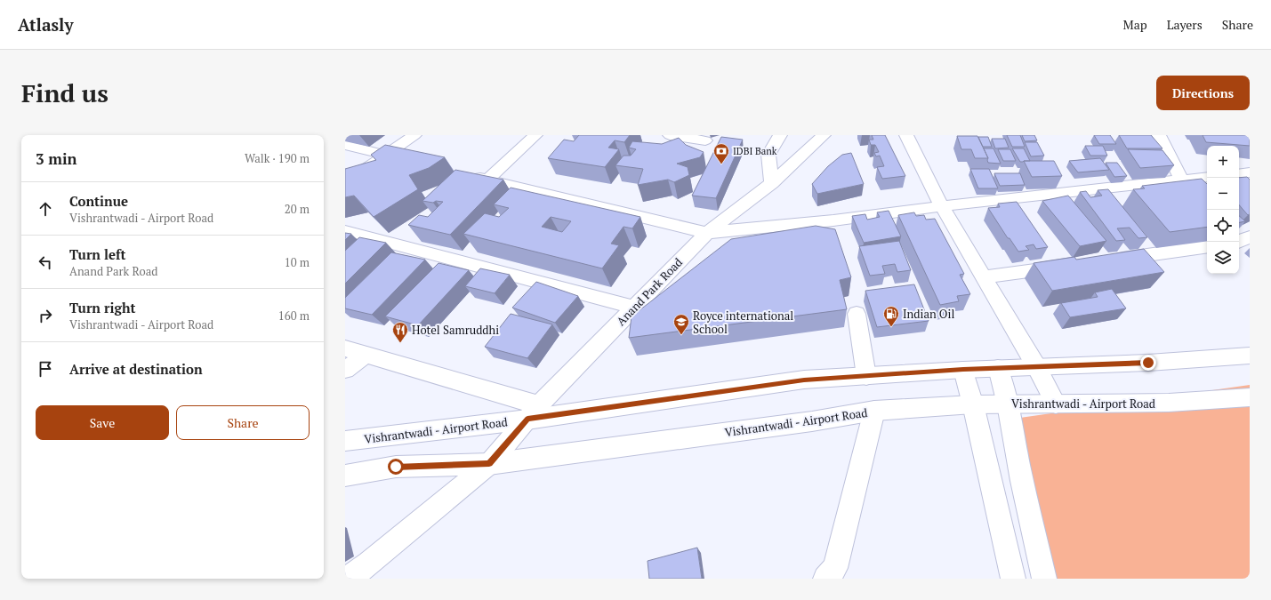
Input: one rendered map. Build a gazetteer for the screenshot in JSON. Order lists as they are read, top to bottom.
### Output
{
  "streets": {
    "street": ["Anand Park Road", "Vishrantwadi - Airport Road"]
  },
  "crossings": [
    ["Anand Park Road", "Vishrantwadi - Airport Road"]
  ],
  "places": {
    "bank": ["IDBI Bank"],
    "fuel station": ["Indian Oil"],
    "school or university": ["Royce international School"],
    "restaurant": ["Hotel Samruddhi"]
  },
  "page": {
    "header": "Atlasly",
    "nav": ["Map", "Layers", "Share"],
    "buttons": [
      "Directions",
      ["Save", "Share"]
    ],
    "title": "Find us",
    "heading": ["3 min", "Walk · 190 m"],
    "map_buttons": ["+", "−"],
    "list": [
      ["Continue", "Vishrantwadi - Airport Road", "20 m"],
      ["Turn left", "Anand Park Road", "10 m"],
      ["Turn right", "Vishrantwadi - Airport Road", "160 m"],
      "Arrive at destination"
    ]
  }
}
